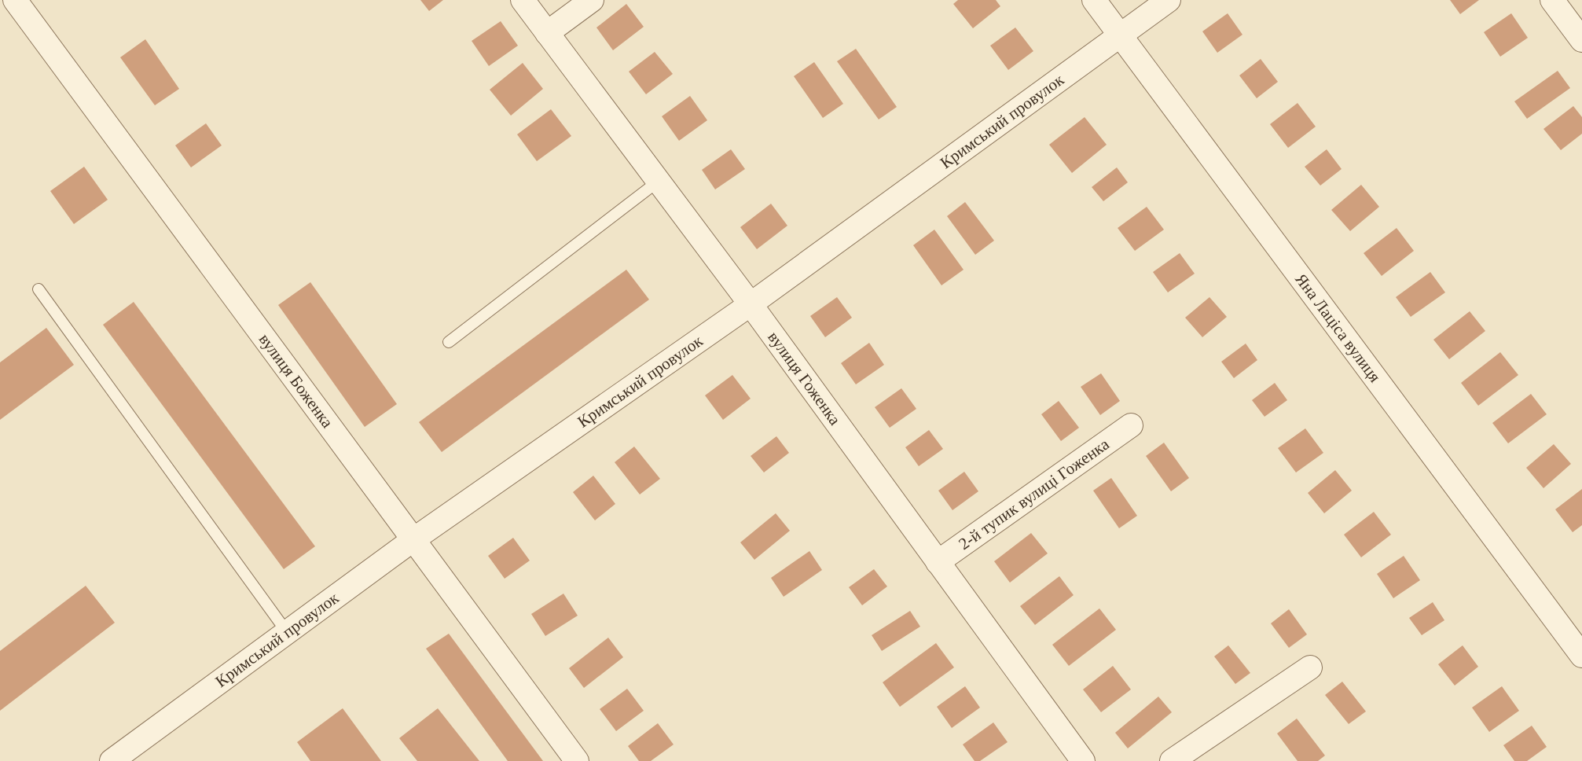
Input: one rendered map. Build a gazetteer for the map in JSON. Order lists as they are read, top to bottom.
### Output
{
  "streets": {
    "street": [
      "Кримський провулок",
      "Яна Лаціса вулиця",
      "вулиця Гоженка",
      "вулиця Боженка",
      "2-й тупик вулиці Гоженка"
    ]
  },
  "crossings": [
    ["Кримський провулок", "Яна Лаціса вулиця"],
    ["Кримський провулок", "вулиця Гоженка"],
    ["Кримський провулок", "вулиця Боженка"],
    ["вулиця Гоженка", "2-й тупик вулиці Гоженка"]
  ]
}
